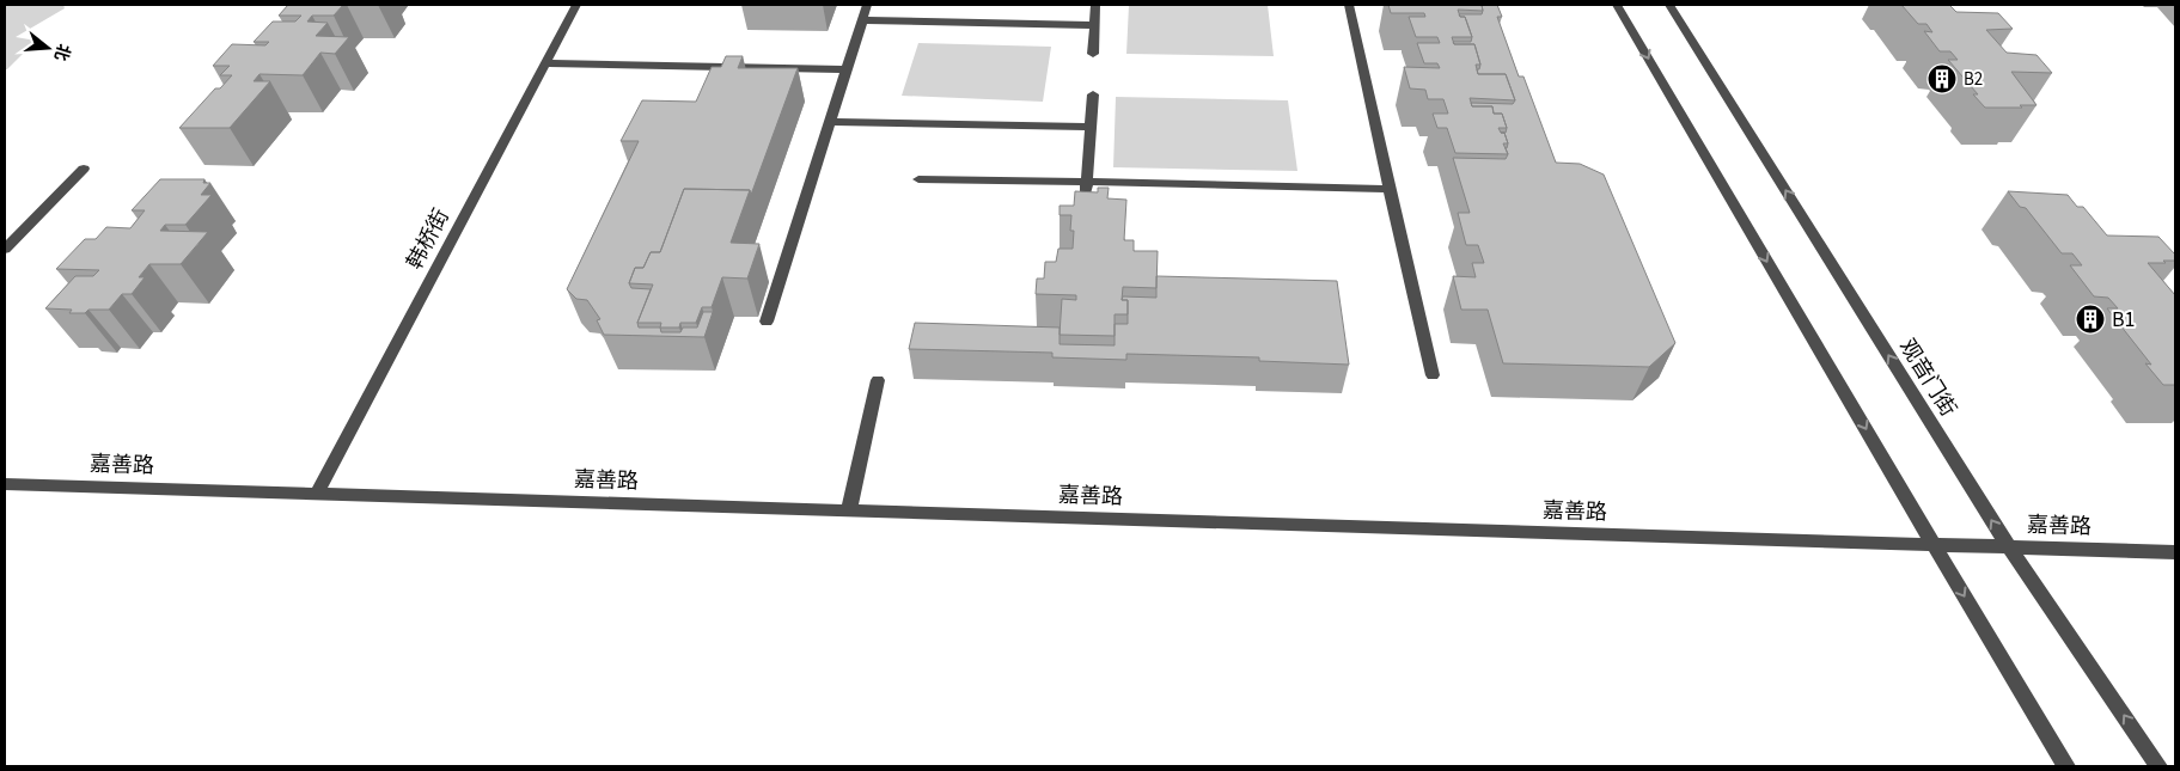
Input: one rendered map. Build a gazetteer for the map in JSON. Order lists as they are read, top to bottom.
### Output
{
  "streets": {
    "street": ["韩桥街", "观音门街", "嘉善路"]
  },
  "crossings": [
    ["韩桥街", "嘉善路"],
    ["观音门街", "嘉善路"]
  ],
  "places": {
    "building": ["B2", "B1"]
  },
  "north": "right"
}
